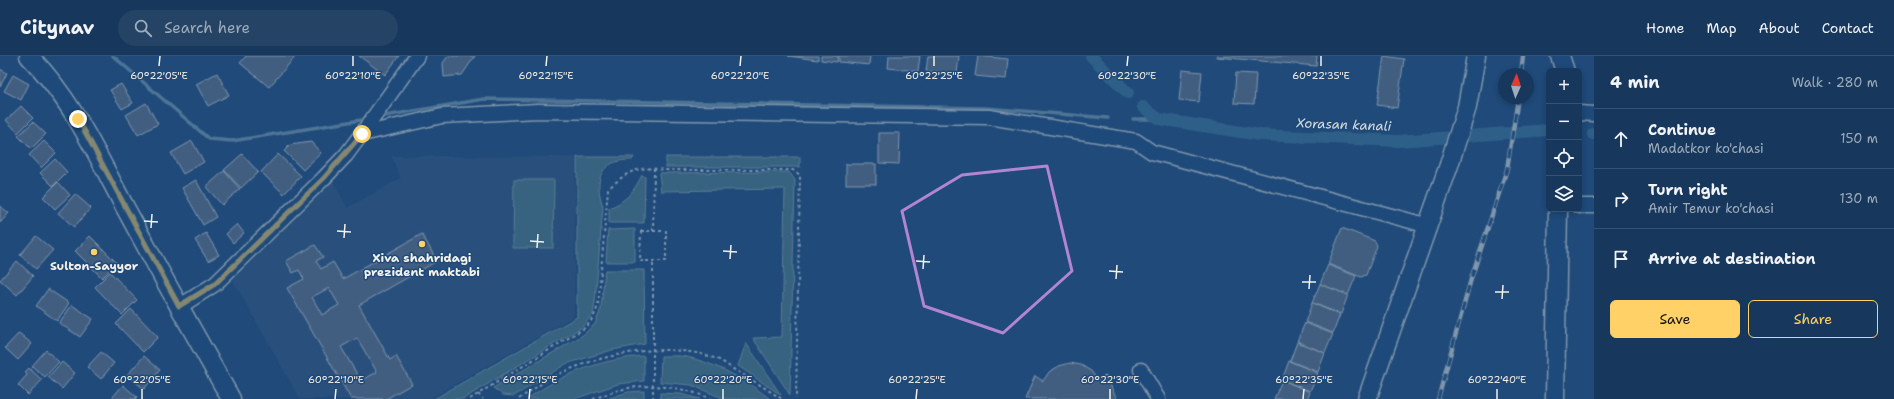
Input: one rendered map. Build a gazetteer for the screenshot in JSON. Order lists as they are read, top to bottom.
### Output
{
  "water": ["Xorasan kanali"],
  "places": ["Xiva shahridagi prezident maktabi", "Sulton-Sayyor"],
  "north": "top",
  "page": {
    "header": "Citynav",
    "search": "Search here",
    "nav": [
      "Home",
      "Map",
      "About",
      "Contact"
    ],
    "heading": ["4 min", "Walk · 280 m"],
    "map_buttons": ["+", "−"],
    "list": [
      ["Continue", "Madatkor ko'chasi", "150 m"],
      ["Turn right", "Amir Temur ko'chasi", "130 m"],
      "Arrive at destination"
    ],
    "buttons": ["Save", "Share"]
  },
  "coordinates": [
    "60°22'05\"E",
    "60°22'10\"E",
    "60°22'15\"E",
    "60°22'20\"E",
    "60°22'25\"E",
    "60°22'30\"E",
    "60°22'35\"E",
    "60°22'40\"E"
  ]
}
